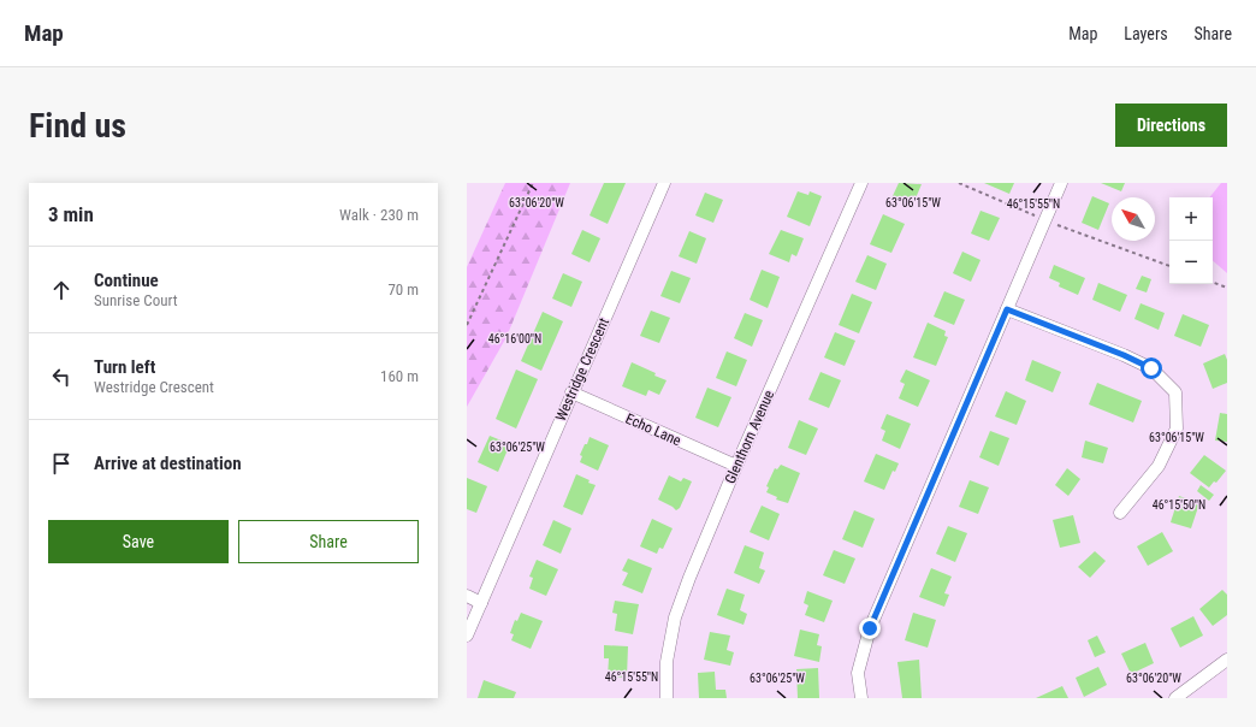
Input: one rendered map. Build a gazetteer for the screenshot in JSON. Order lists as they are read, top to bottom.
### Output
{
  "streets": {
    "street": ["Westridge Crescent", "Echo Lane", "Glenthorn Avenue"]
  },
  "crossings": [
    ["Westridge Crescent", "Echo Lane"],
    ["Echo Lane", "Glenthorn Avenue"]
  ],
  "north": "top left",
  "page": {
    "header": "Map",
    "nav": ["Map", "Layers", "Share"],
    "buttons": [
      "Directions",
      ["Save", "Share"]
    ],
    "title": "Find us",
    "heading": ["3 min", "Walk · 230 m"],
    "map_buttons": ["+", "−"],
    "list": [
      ["Continue", "Sunrise Court", "70 m"],
      ["Turn left", "Westridge Crescent", "160 m"],
      "Arrive at destination"
    ]
  },
  "coordinates": [
    "63°06'20\"W",
    "63°06'15\"W",
    "46°15'55\"N",
    "46°16'00\"N",
    "63°06'25\"W",
    "46°15'50\"N"
  ]
}
